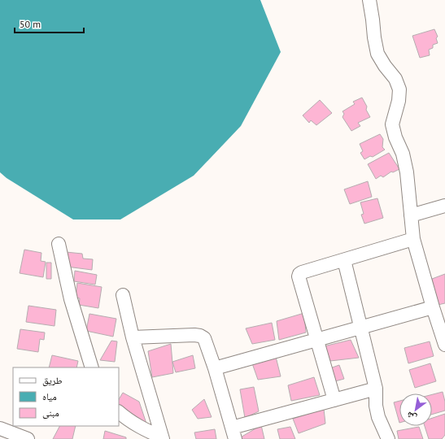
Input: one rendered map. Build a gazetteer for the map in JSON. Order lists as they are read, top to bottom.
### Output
{
  "legend": ["طريق", "مياه", "مبنى"],
  "scale_bar": "50 m",
  "north": "bottom left"
}
